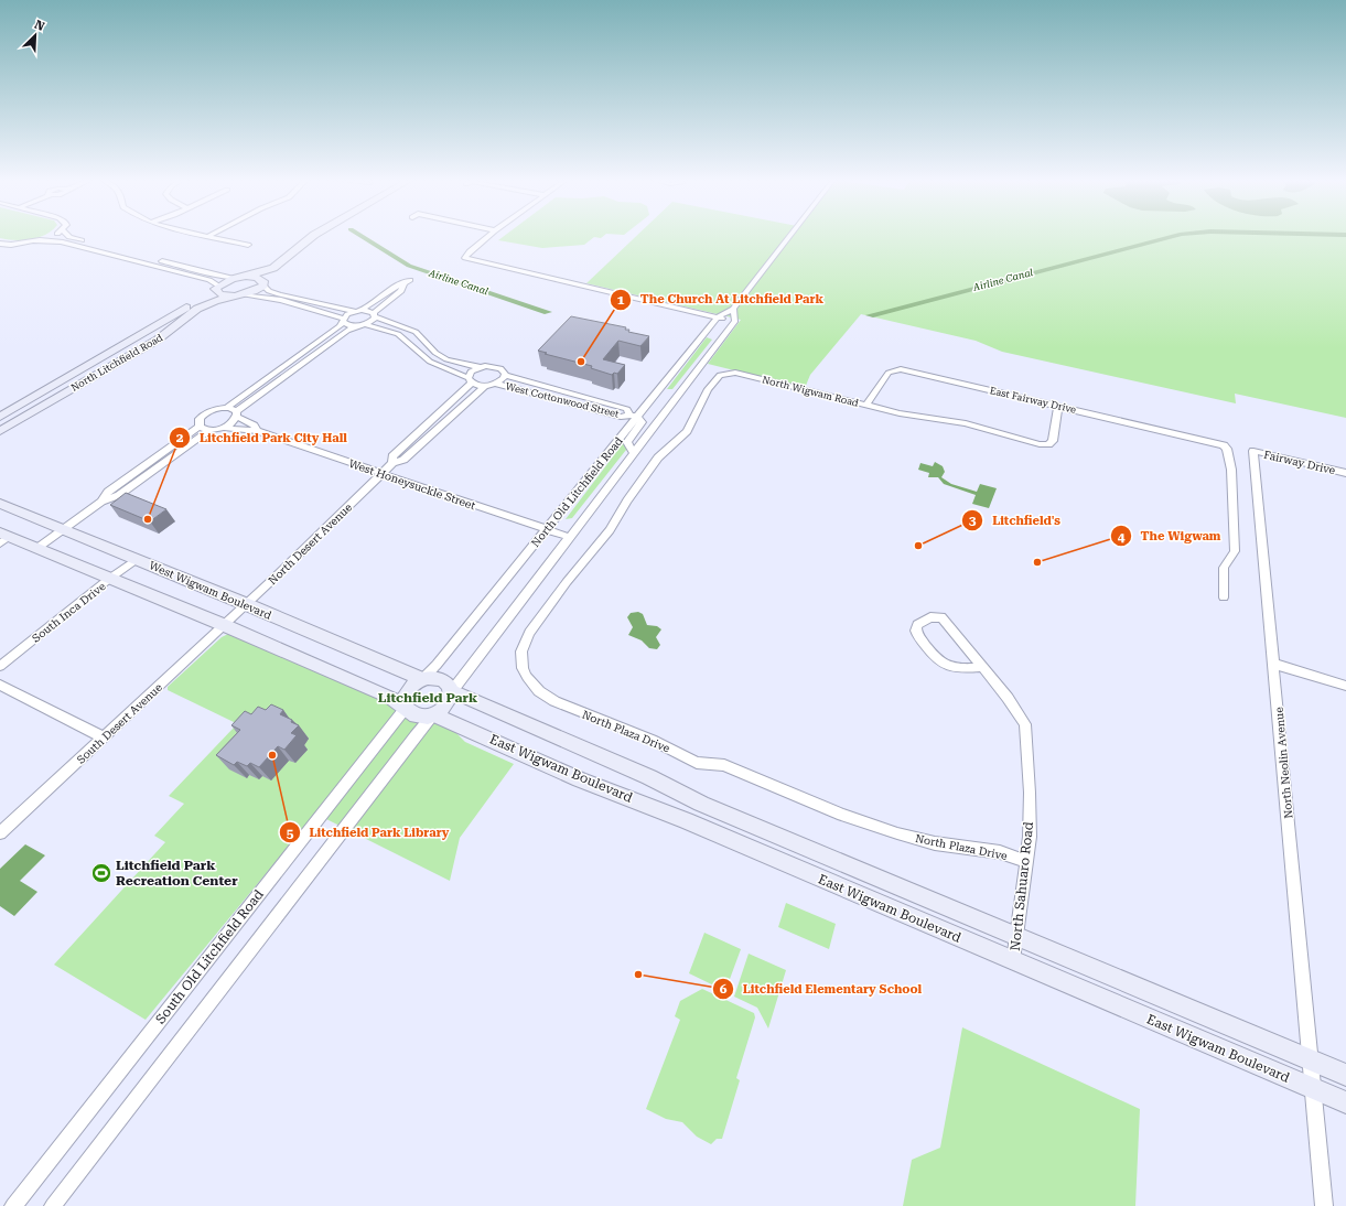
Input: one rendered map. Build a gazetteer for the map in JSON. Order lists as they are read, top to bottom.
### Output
{
  "streets": {
    "street": [
      "North Litchfield Road",
      "North Wigwam Road",
      "West Cottonwood Street",
      "East Fairway Drive",
      "Fairway Drive",
      "West Honeysuckle Street",
      "North Old Litchfield Road",
      "North Desert Avenue",
      "West Wigwam Boulevard",
      "South Inca Drive",
      "South Desert Avenue",
      "North Plaza Drive",
      "North Neolin Avenue",
      "East Wigwam Boulevard",
      "North Sahuaro Road",
      "South Old Litchfield Road"
    ]
  },
  "crossings": [
    ["North Wigwam Road", "East Fairway Drive"],
    ["North Wigwam Road", "North Plaza Drive"],
    ["West Cottonwood Street", "North Old Litchfield Road"],
    ["Fairway Drive", "North Neolin Avenue"],
    ["West Honeysuckle Street", "North Old Litchfield Road"],
    ["West Honeysuckle Street", "North Desert Avenue"],
    ["North Old Litchfield Road", "West Wigwam Boulevard"],
    ["North Old Litchfield Road", "East Wigwam Boulevard"],
    ["North Old Litchfield Road", "South Old Litchfield Road"],
    ["North Desert Avenue", "West Wigwam Boulevard"],
    ["North Desert Avenue", "South Desert Avenue"],
    ["West Wigwam Boulevard", "South Inca Drive"],
    ["West Wigwam Boulevard", "South Desert Avenue"],
    ["West Wigwam Boulevard", "East Wigwam Boulevard"],
    ["West Wigwam Boulevard", "South Old Litchfield Road"],
    ["North Plaza Drive", "North Sahuaro Road"],
    ["North Neolin Avenue", "East Wigwam Boulevard"],
    ["East Wigwam Boulevard", "North Sahuaro Road"],
    ["East Wigwam Boulevard", "South Old Litchfield Road"]
  ],
  "districts": ["Litchfield Park"],
  "water": ["Airline Canal"],
  "places": {
    "other": [
      "The Church At Litchfield Park",
      "Litchfield Park City Hall",
      "Litchfield's",
      "The Wigwam",
      "Litchfield Park Library",
      "Litchfield Elementary School"
    ],
    "sports": ["Litchfield Park Recreation Center"]
  },
  "north": "top right"
}
